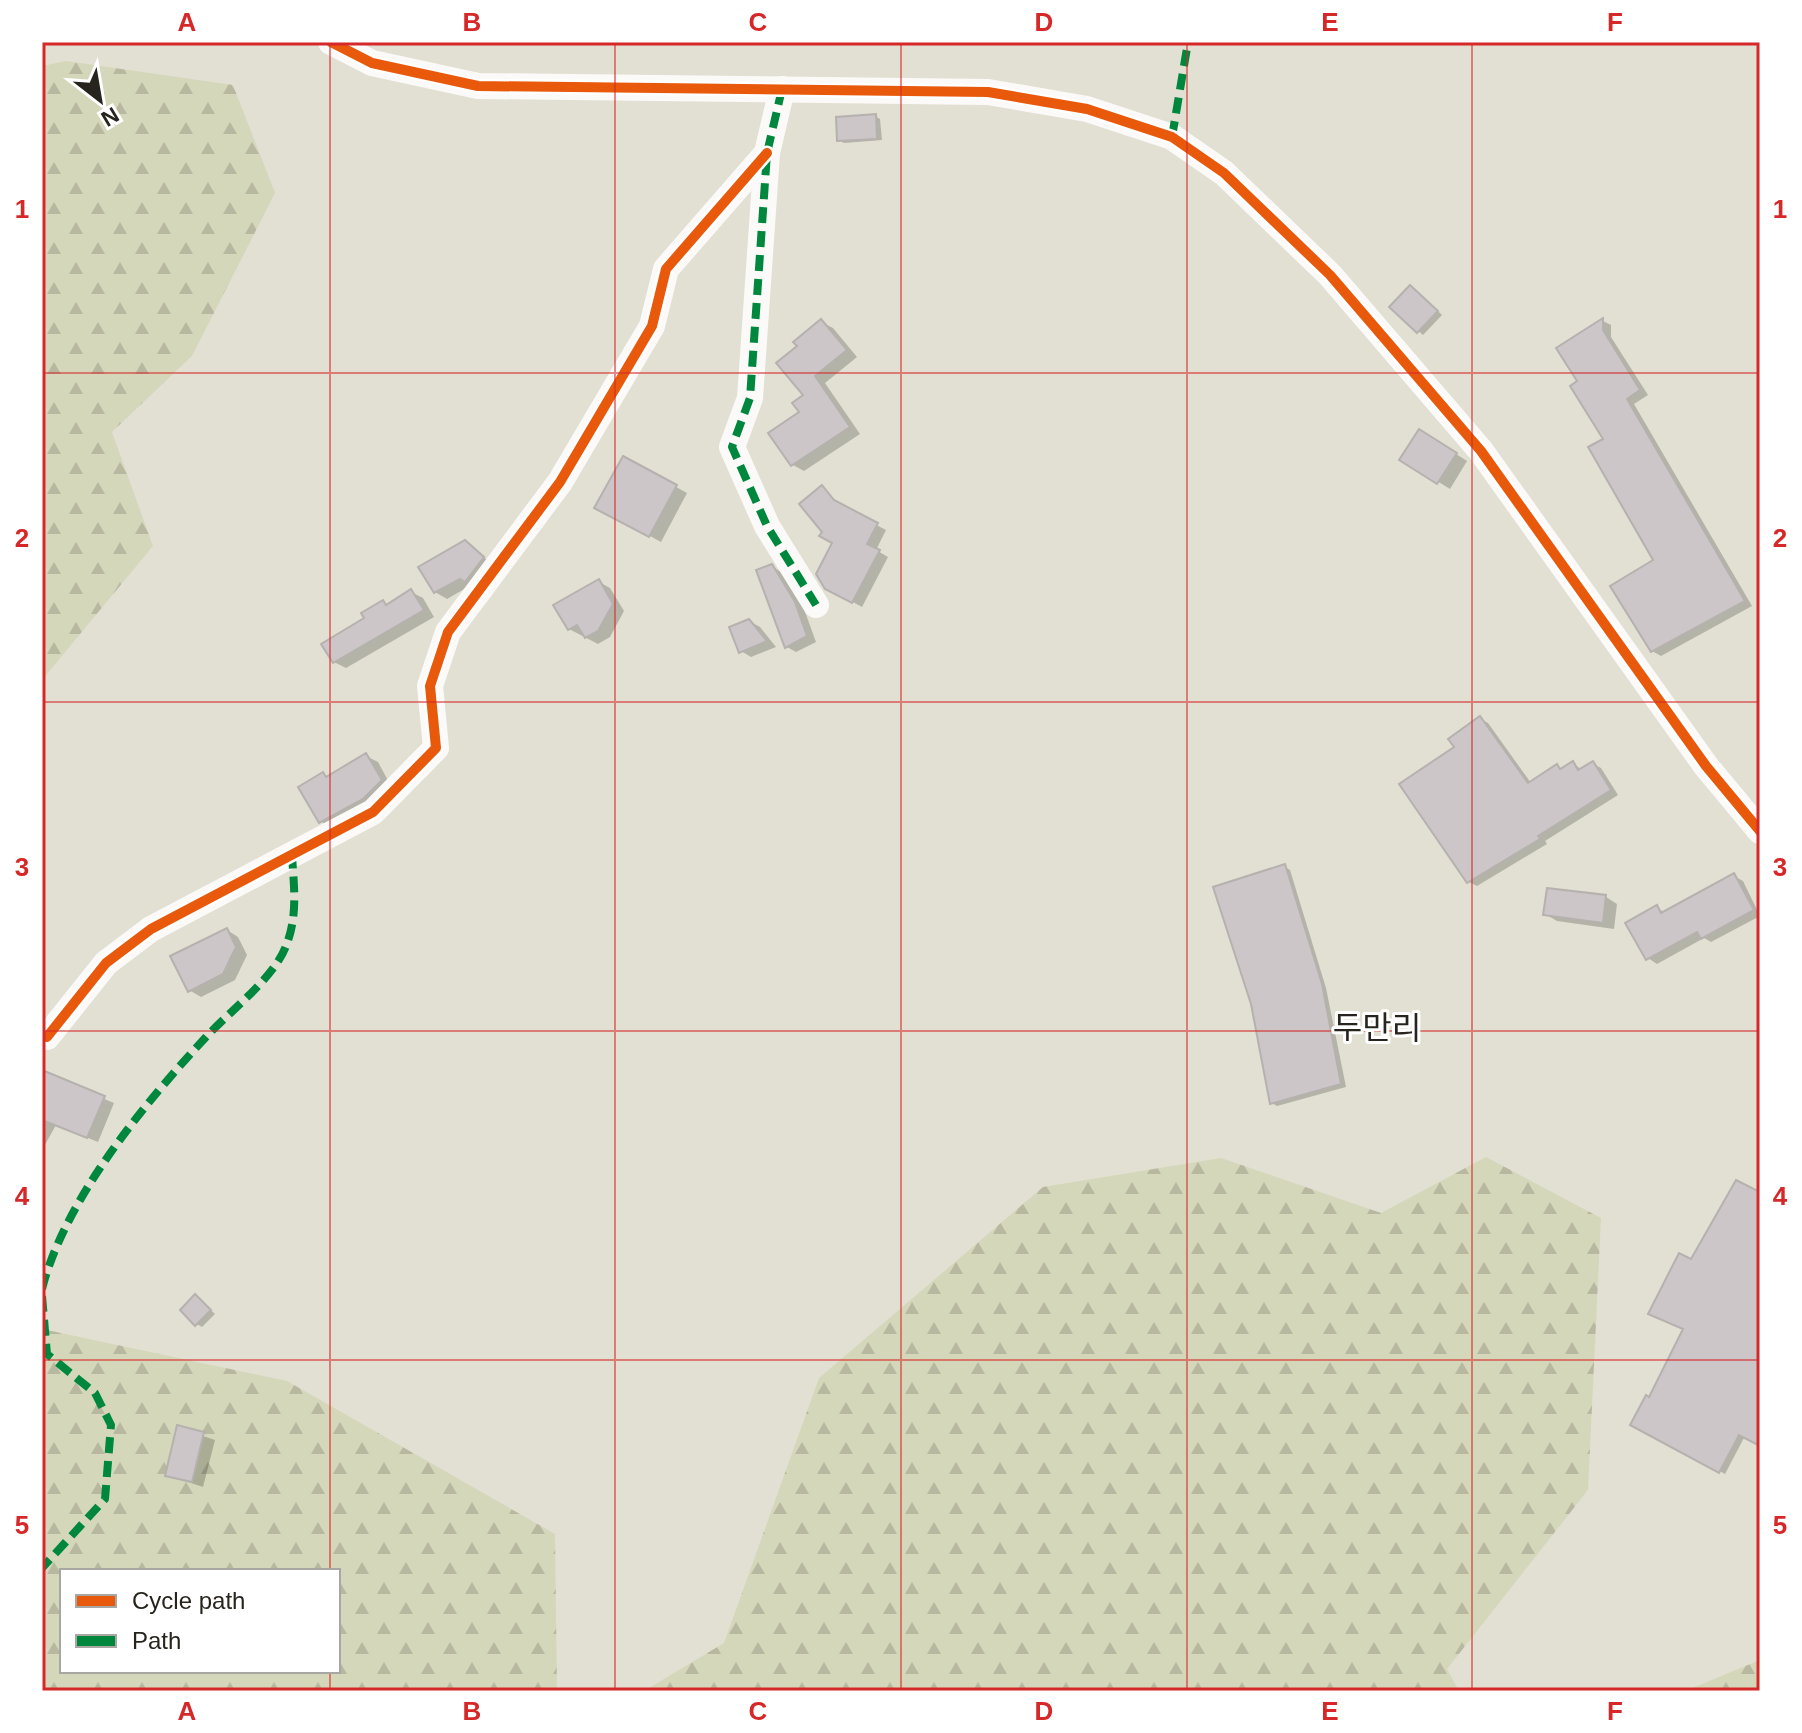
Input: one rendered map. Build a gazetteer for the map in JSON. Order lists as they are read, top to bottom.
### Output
{
  "districts": ["두만리"],
  "legend": ["Cycle path", "Path"],
  "north": "bottom right",
  "grid": {
    "columns": [
      "A",
      "B",
      "C",
      "D",
      "E",
      "F"
    ],
    "rows": [
      "1",
      "2",
      "3",
      "4",
      "5"
    ]
  }
}
